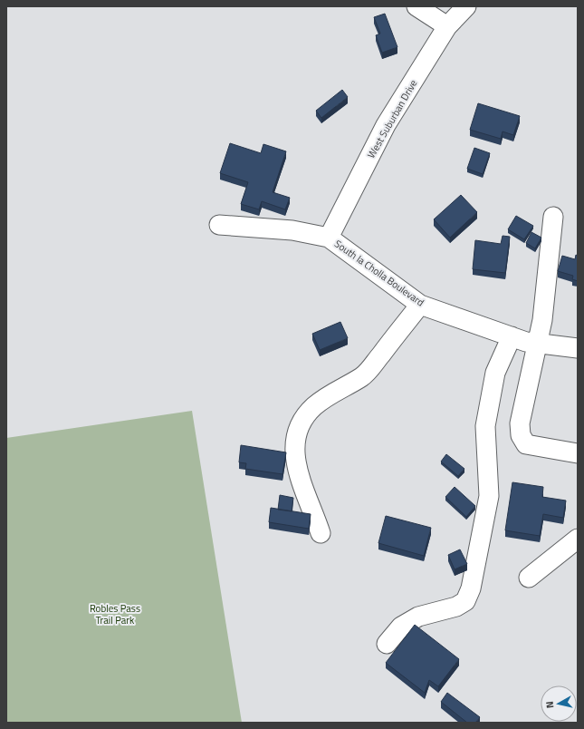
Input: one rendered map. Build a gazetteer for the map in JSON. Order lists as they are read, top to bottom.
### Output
{
  "streets": {
    "street": ["West Suburban Drive", "South la Cholla Boulevard"]
  },
  "crossings": [
    ["West Suburban Drive", "South la Cholla Boulevard"]
  ],
  "parks": ["Robles Pass Trail Park"],
  "north": "left"
}
